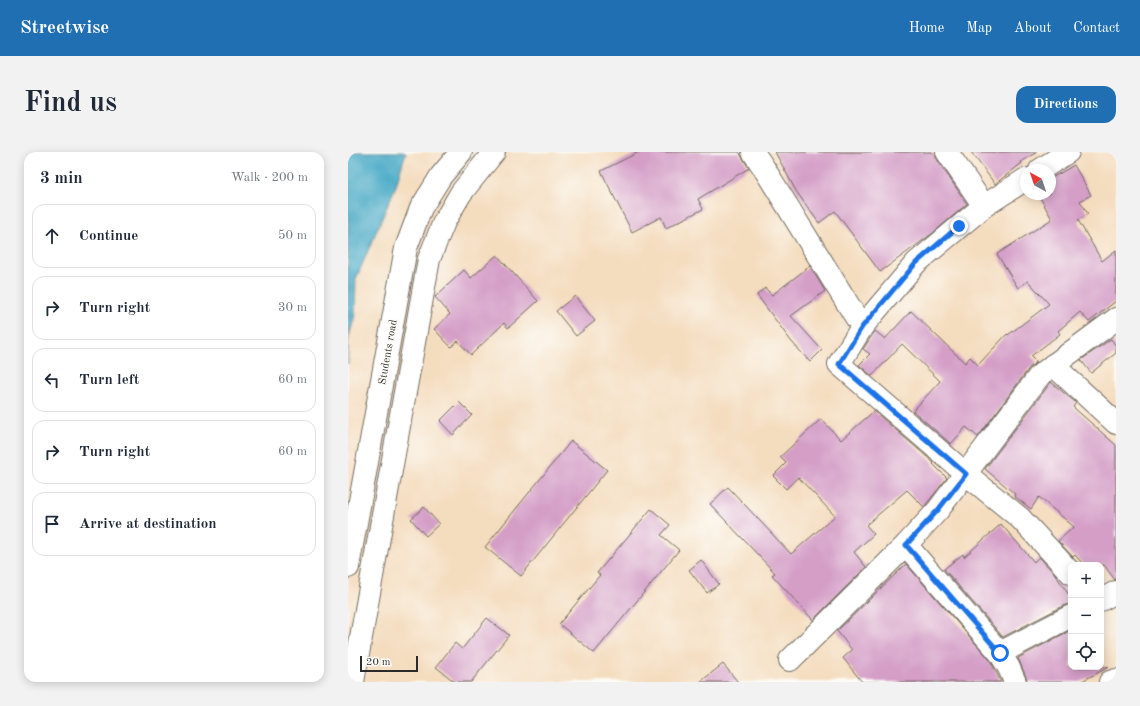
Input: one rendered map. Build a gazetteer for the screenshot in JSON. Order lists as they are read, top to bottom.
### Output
{
  "streets": {
    "street": ["Students road"]
  },
  "scale_bar": "20 m",
  "north": "top left",
  "page": {
    "header": "Streetwise",
    "nav": [
      "Home",
      "Map",
      "About",
      "Contact"
    ],
    "buttons": "Directions",
    "title": "Find us",
    "heading": ["3 min", "Walk · 200 m"],
    "list": [
      ["Continue", "50 m"],
      ["Turn right", "30 m"],
      ["Turn left", "60 m"],
      ["Turn right", "60 m"],
      "Arrive at destination"
    ],
    "map_buttons": ["+", "−"],
    "scale": "20 m"
  }
}
